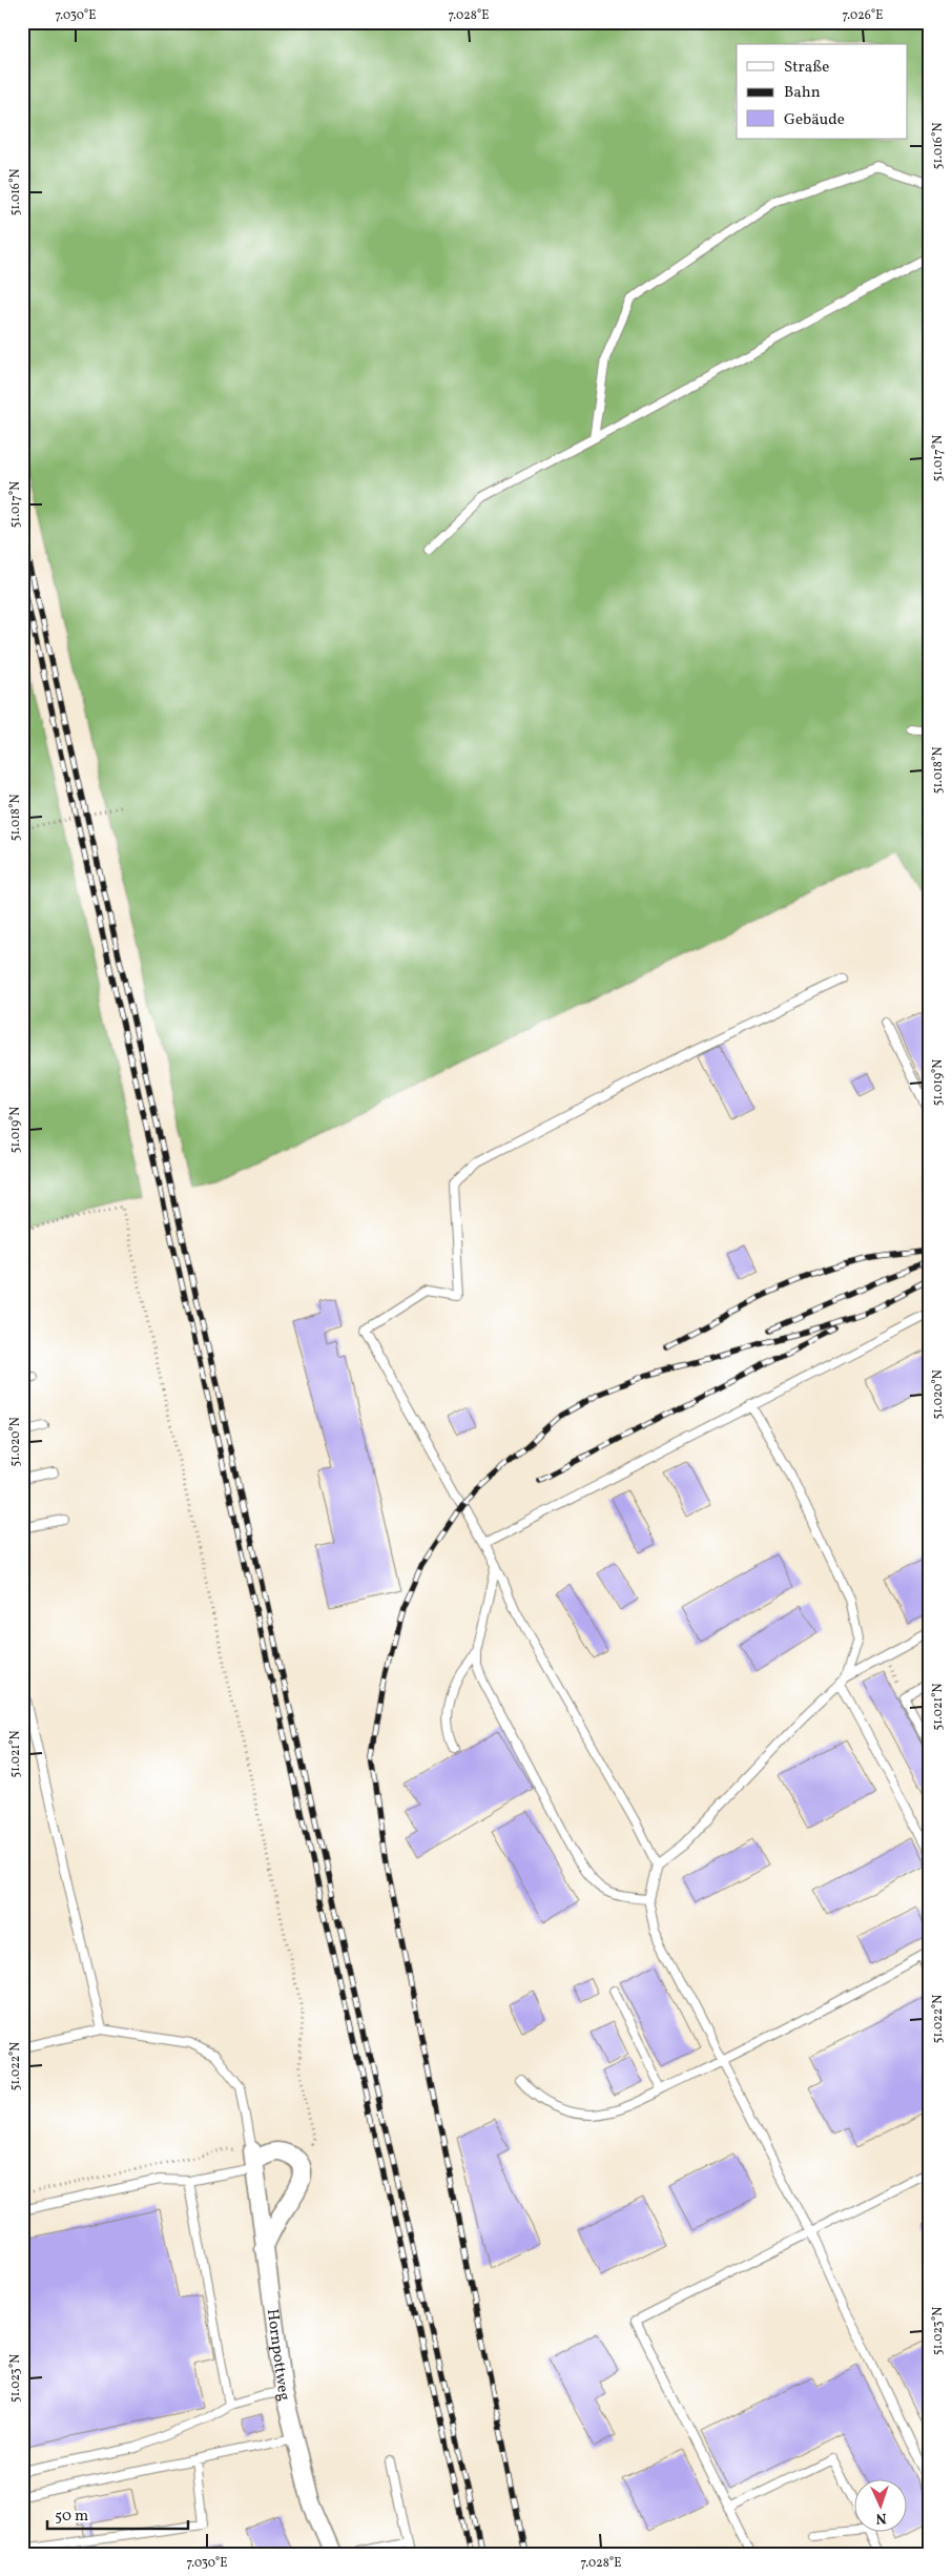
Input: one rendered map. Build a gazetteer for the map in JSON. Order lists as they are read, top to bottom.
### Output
{
  "streets": {
    "street": ["Hornpottweg"]
  },
  "legend": ["Straße", "Bahn", "Gebäude"],
  "scale_bar": "50 m",
  "north": "bottom",
  "coordinates": [
    "7.030°E",
    "7.028°E",
    "7.026°E",
    "51.016°N",
    "51.017°N",
    "51.018°N",
    "51.019°N",
    "51.020°N",
    "51.021°N",
    "51.022°N",
    "51.023°N"
  ]
}
